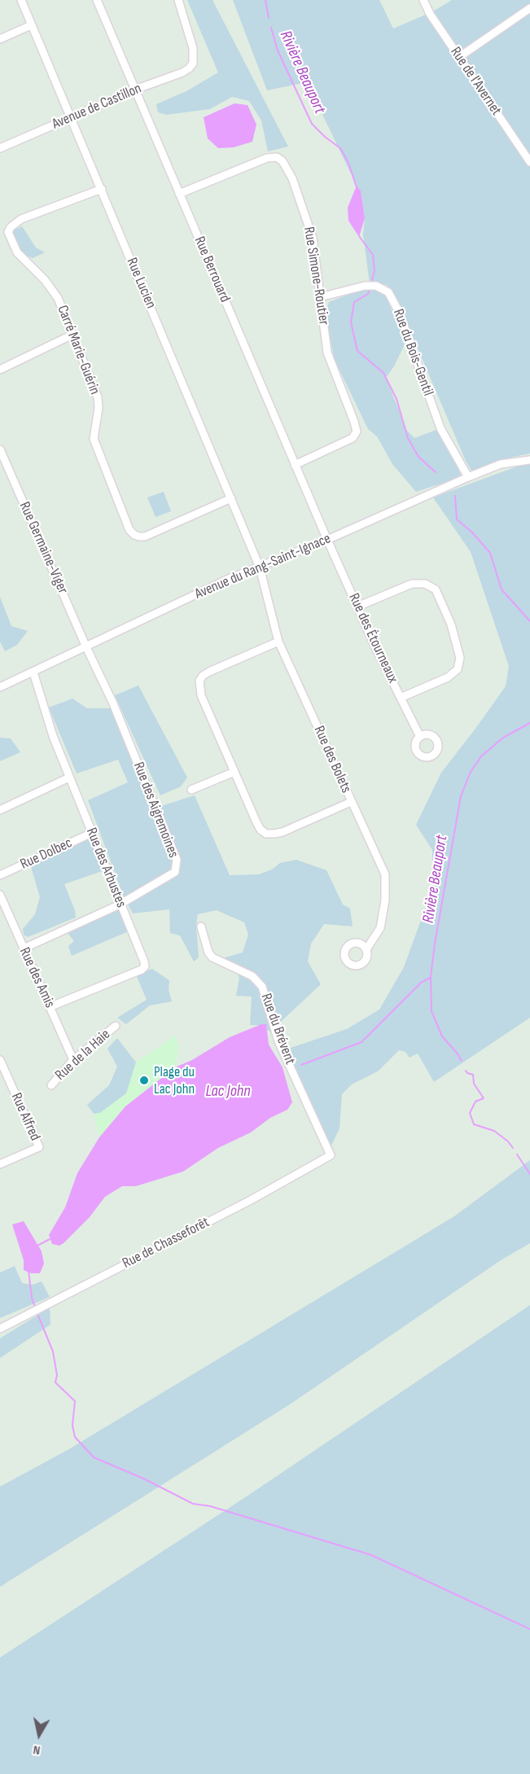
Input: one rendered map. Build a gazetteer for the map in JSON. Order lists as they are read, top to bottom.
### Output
{
  "streets": {
    "street": [
      "Rue de l'Avernet",
      "Avenue de Castillon",
      "Rue Berrouard",
      "Rue Simone-Routier",
      "Rue Lucien",
      "Carré Marie-Guérin",
      "Rue du Bois-Gentil",
      "Rue Germaine-Viger",
      "Avenue du Rang-Saint-Ignace",
      "Rue des Étourneaux",
      "Rue des Bolets",
      "Rue des Aigremoines",
      "Rue Dolbec",
      "Rue des Arbustes",
      "Rue des Amis",
      "Rue du Brévent",
      "Rue de la Haie",
      "Rue Alfred",
      "Rue de Chasseforêt"
    ]
  },
  "crossings": [
    ["Avenue de Castillon", "Rue Berrouard"],
    ["Avenue de Castillon", "Rue Lucien"],
    ["Rue Berrouard", "Rue Simone-Routier"],
    ["Rue Berrouard", "Avenue du Rang-Saint-Ignace"],
    ["Rue Berrouard", "Rue des Étourneaux"],
    ["Rue Simone-Routier", "Rue du Bois-Gentil"],
    ["Rue Lucien", "Carré Marie-Guérin"],
    ["Rue Lucien", "Avenue du Rang-Saint-Ignace"],
    ["Rue Lucien", "Rue des Bolets"],
    ["Rue du Bois-Gentil", "Avenue du Rang-Saint-Ignace"],
    ["Rue Germaine-Viger", "Avenue du Rang-Saint-Ignace"],
    ["Rue Germaine-Viger", "Rue des Aigremoines"],
    ["Avenue du Rang-Saint-Ignace", "Rue des Étourneaux"],
    ["Avenue du Rang-Saint-Ignace", "Rue des Bolets"],
    ["Avenue du Rang-Saint-Ignace", "Rue des Aigremoines"],
    ["Avenue du Rang-Saint-Ignace", "Rue des Arbustes"],
    ["Rue des Aigremoines", "Rue des Arbustes"],
    ["Rue des Aigremoines", "Rue des Amis"],
    ["Rue Dolbec", "Rue des Arbustes"],
    ["Rue des Arbustes", "Rue des Amis"],
    ["Rue des Amis", "Rue de la Haie"],
    ["Rue du Brévent", "Rue de Chasseforêt"]
  ],
  "water": ["Rivière Beauport", "Lac John"],
  "places": ["Plage du Lac John"],
  "north": "bottom"
}
